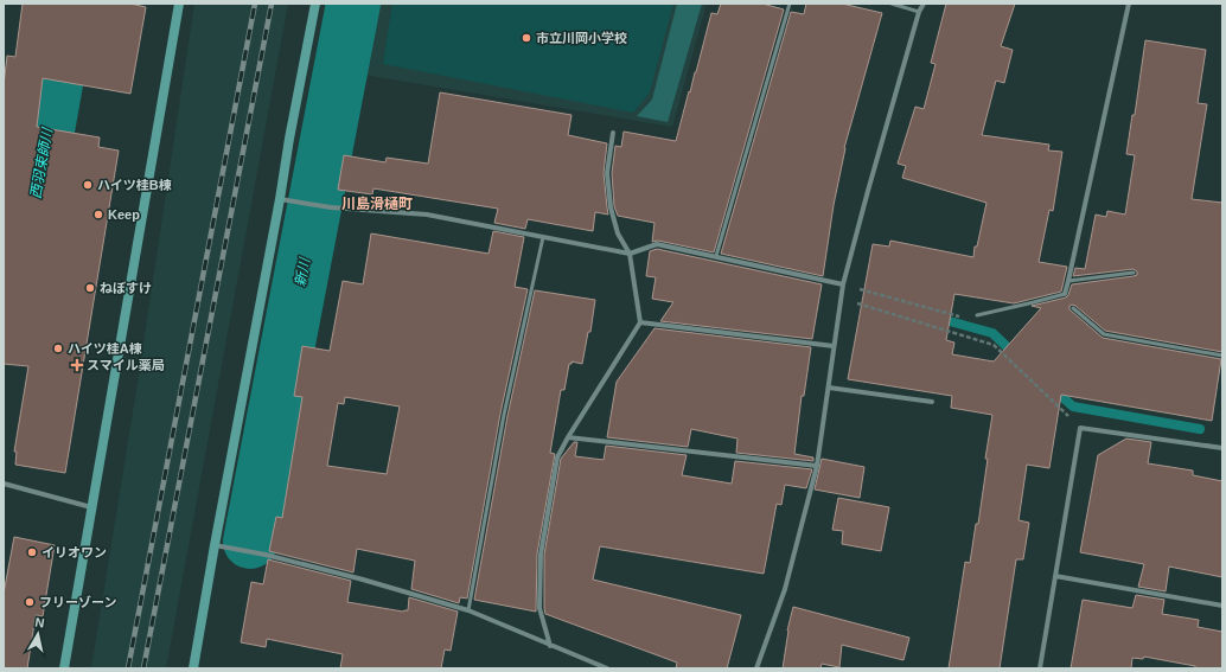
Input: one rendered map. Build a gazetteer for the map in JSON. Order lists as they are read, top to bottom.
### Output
{
  "districts": ["川島滑樋町"],
  "water": ["西羽束師川", "新川"],
  "places": {
    "other": [
      "市立川岡小学校",
      "ハイツ桂B棟",
      "Keep",
      "ねぼすけ",
      "ハイツ桂A棟",
      "イリオワン",
      "フリーゾーン"
    ],
    "health": ["スマイル薬局"]
  },
  "north": "top"
}
